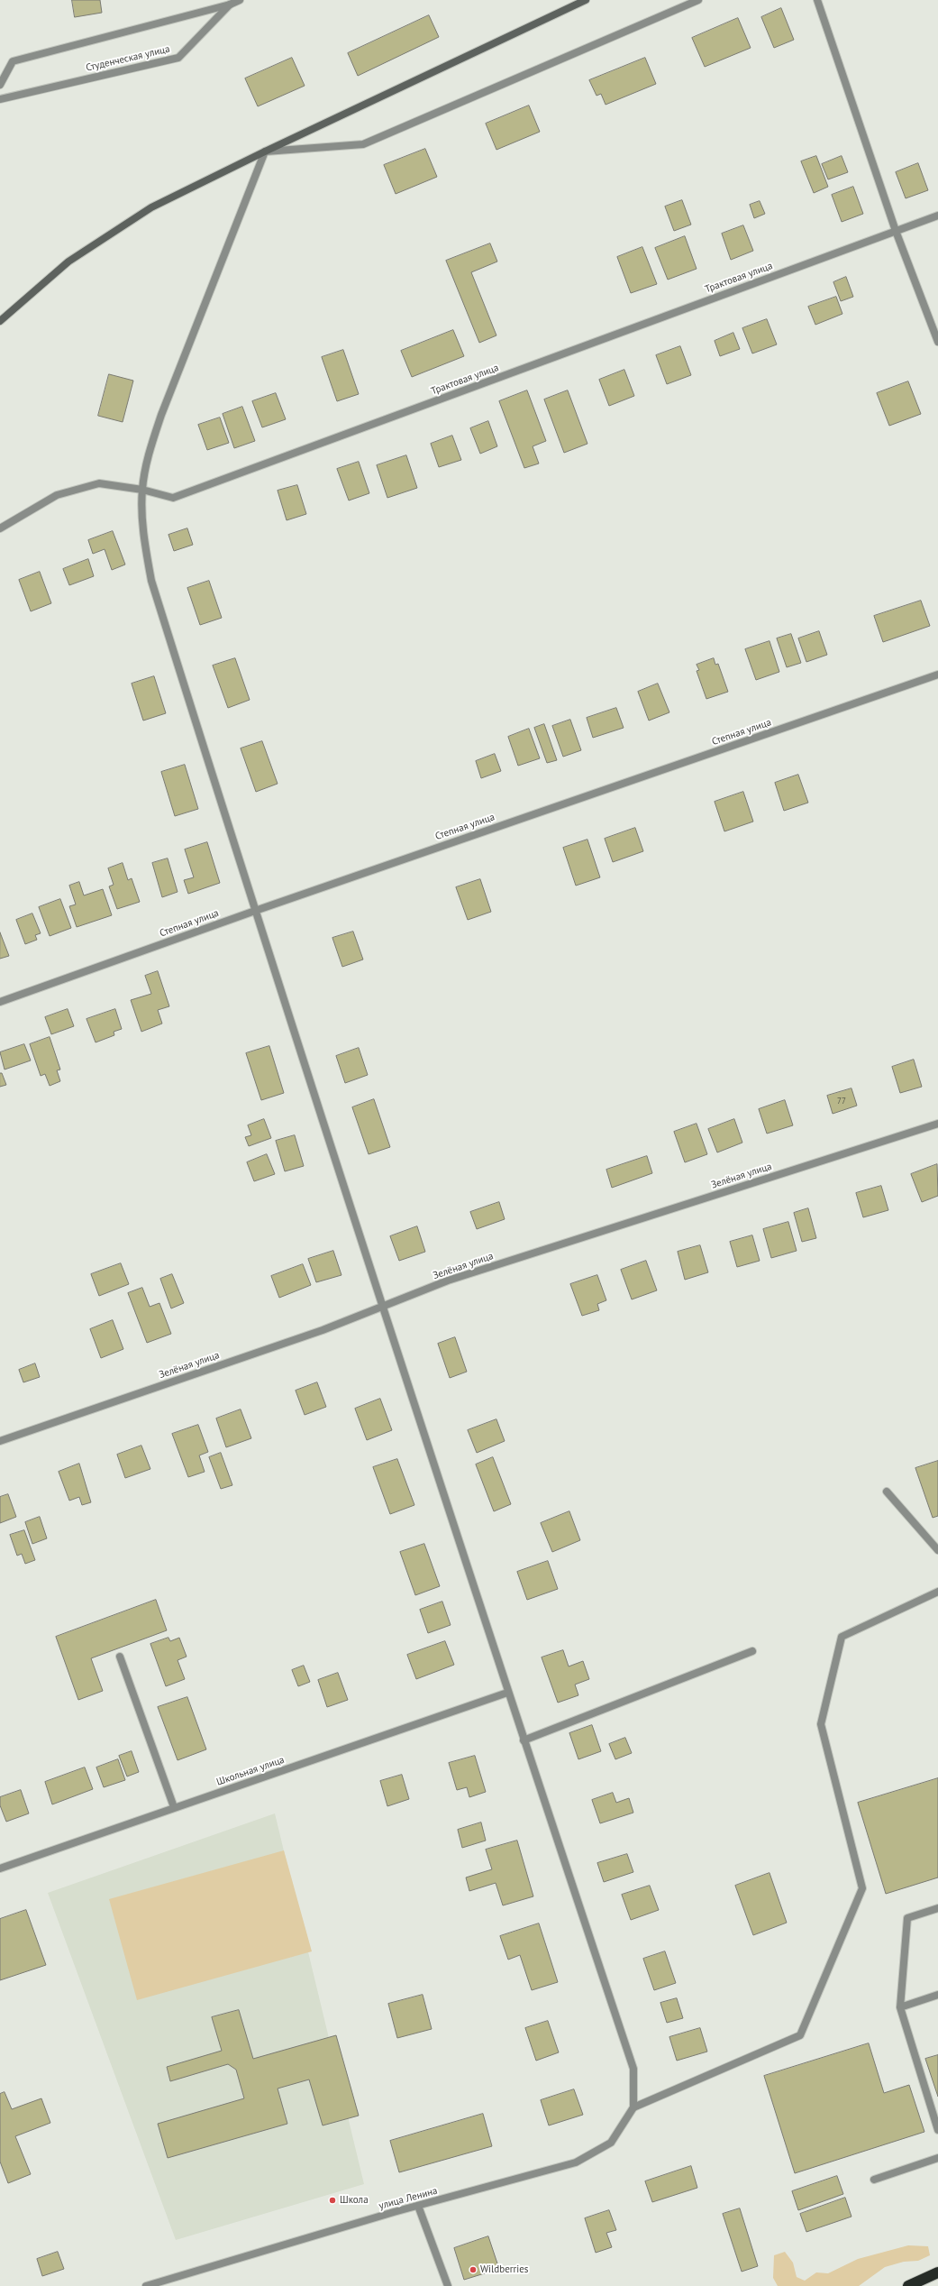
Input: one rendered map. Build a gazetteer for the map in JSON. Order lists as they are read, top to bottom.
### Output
{
  "streets": {
    "street": [
      "Студенческая улица",
      "Трактовая улица",
      "Степная улица",
      "Зелёная улица",
      "Школьная улица",
      "улица Ленина"
    ]
  },
  "places": ["Школа", "Wildberries"],
  "house_numbers": ["77"]
}
